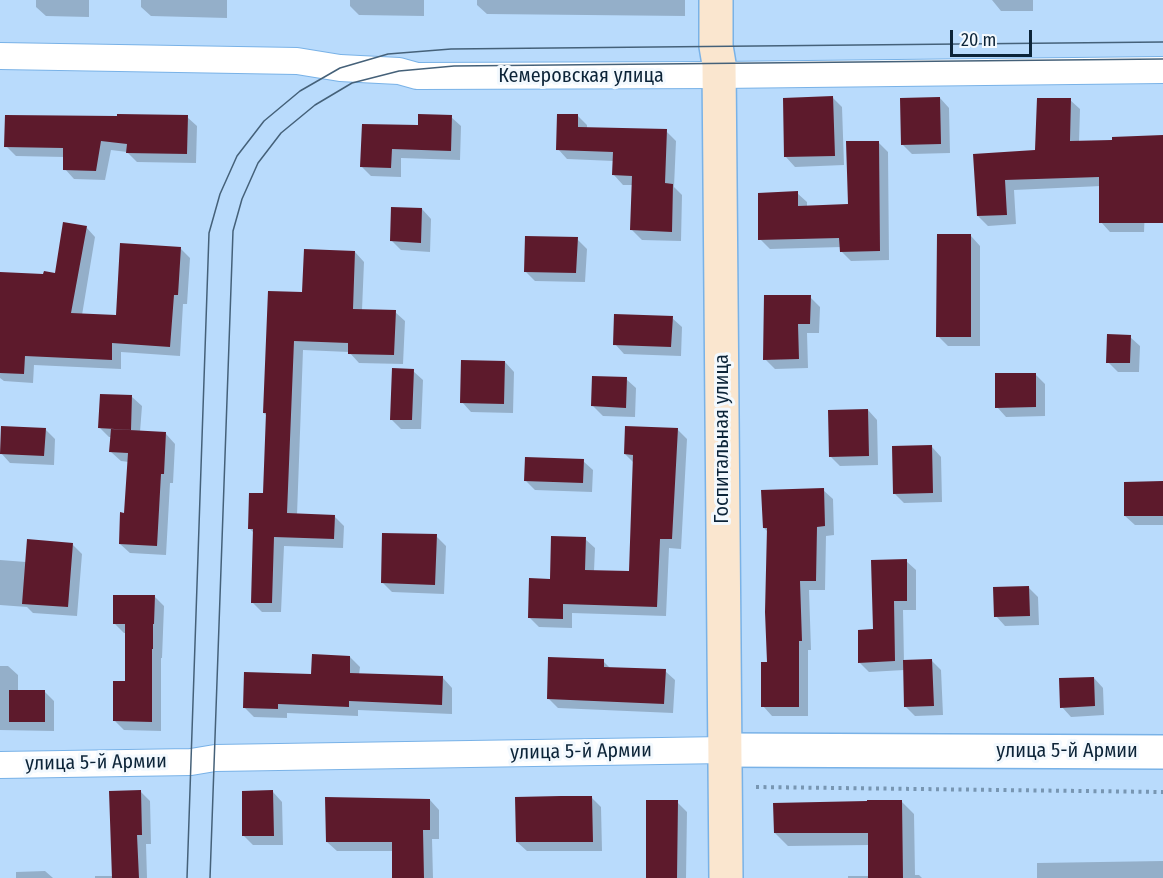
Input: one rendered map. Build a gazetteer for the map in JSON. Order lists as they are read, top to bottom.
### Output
{
  "streets": {
    "main road": ["Госпитальная улица"],
    "street": ["Кемеровская улица", "улица 5-й Армии"]
  },
  "crossings": [
    ["Кемеровская улица", "Госпитальная улица"],
    ["Госпитальная улица", "улица 5-й Армии"]
  ],
  "scale_bar": "20 m"
}
